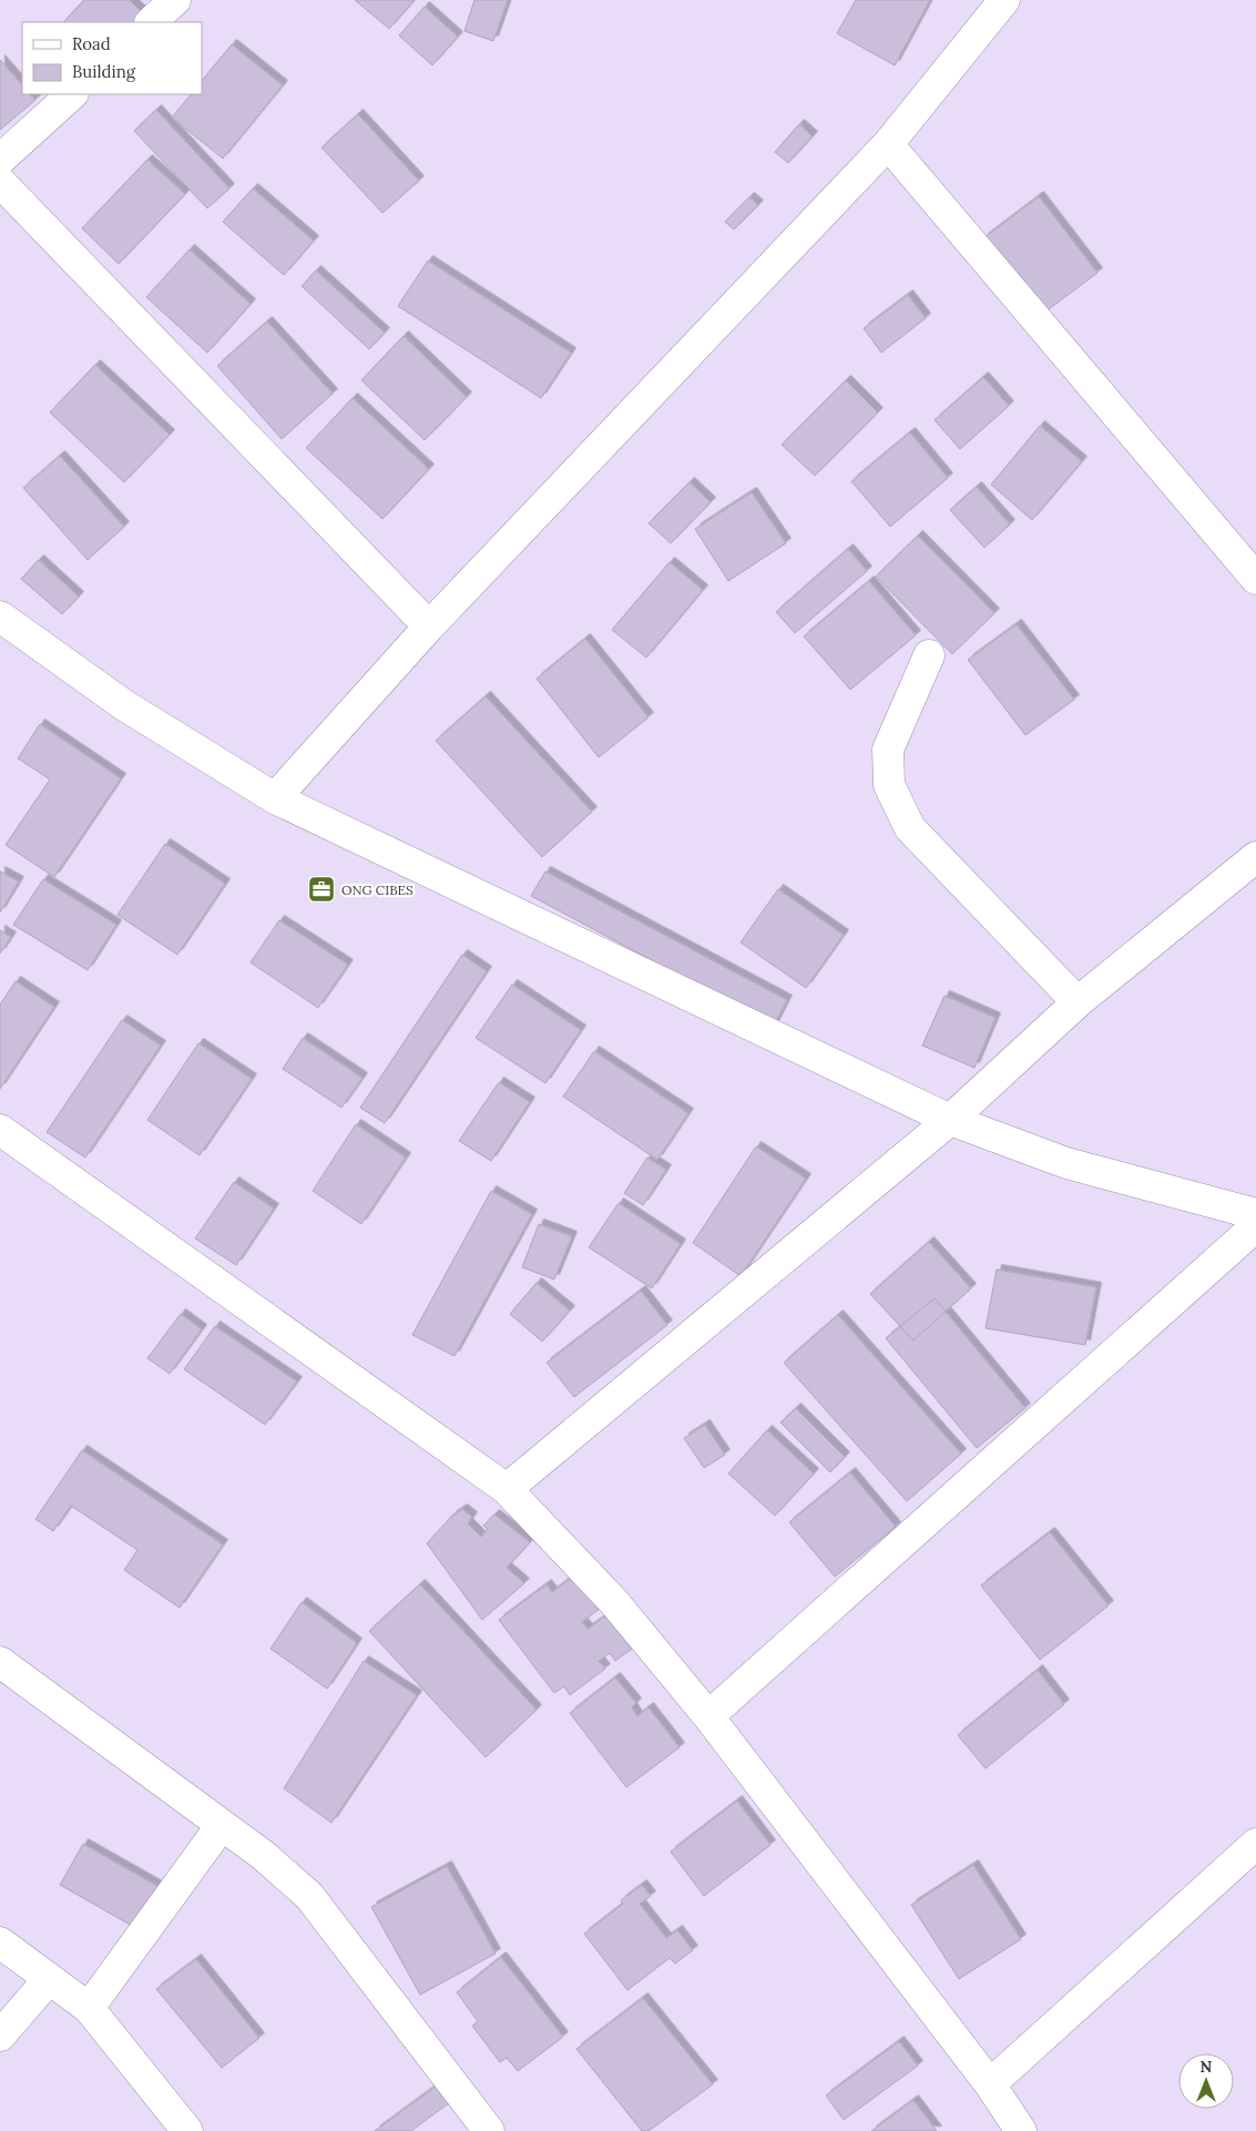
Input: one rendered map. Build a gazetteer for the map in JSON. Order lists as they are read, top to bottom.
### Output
{
  "places": {
    "office": ["ONG CIBES"]
  },
  "legend": ["Road", "Building"],
  "north": "top"
}
